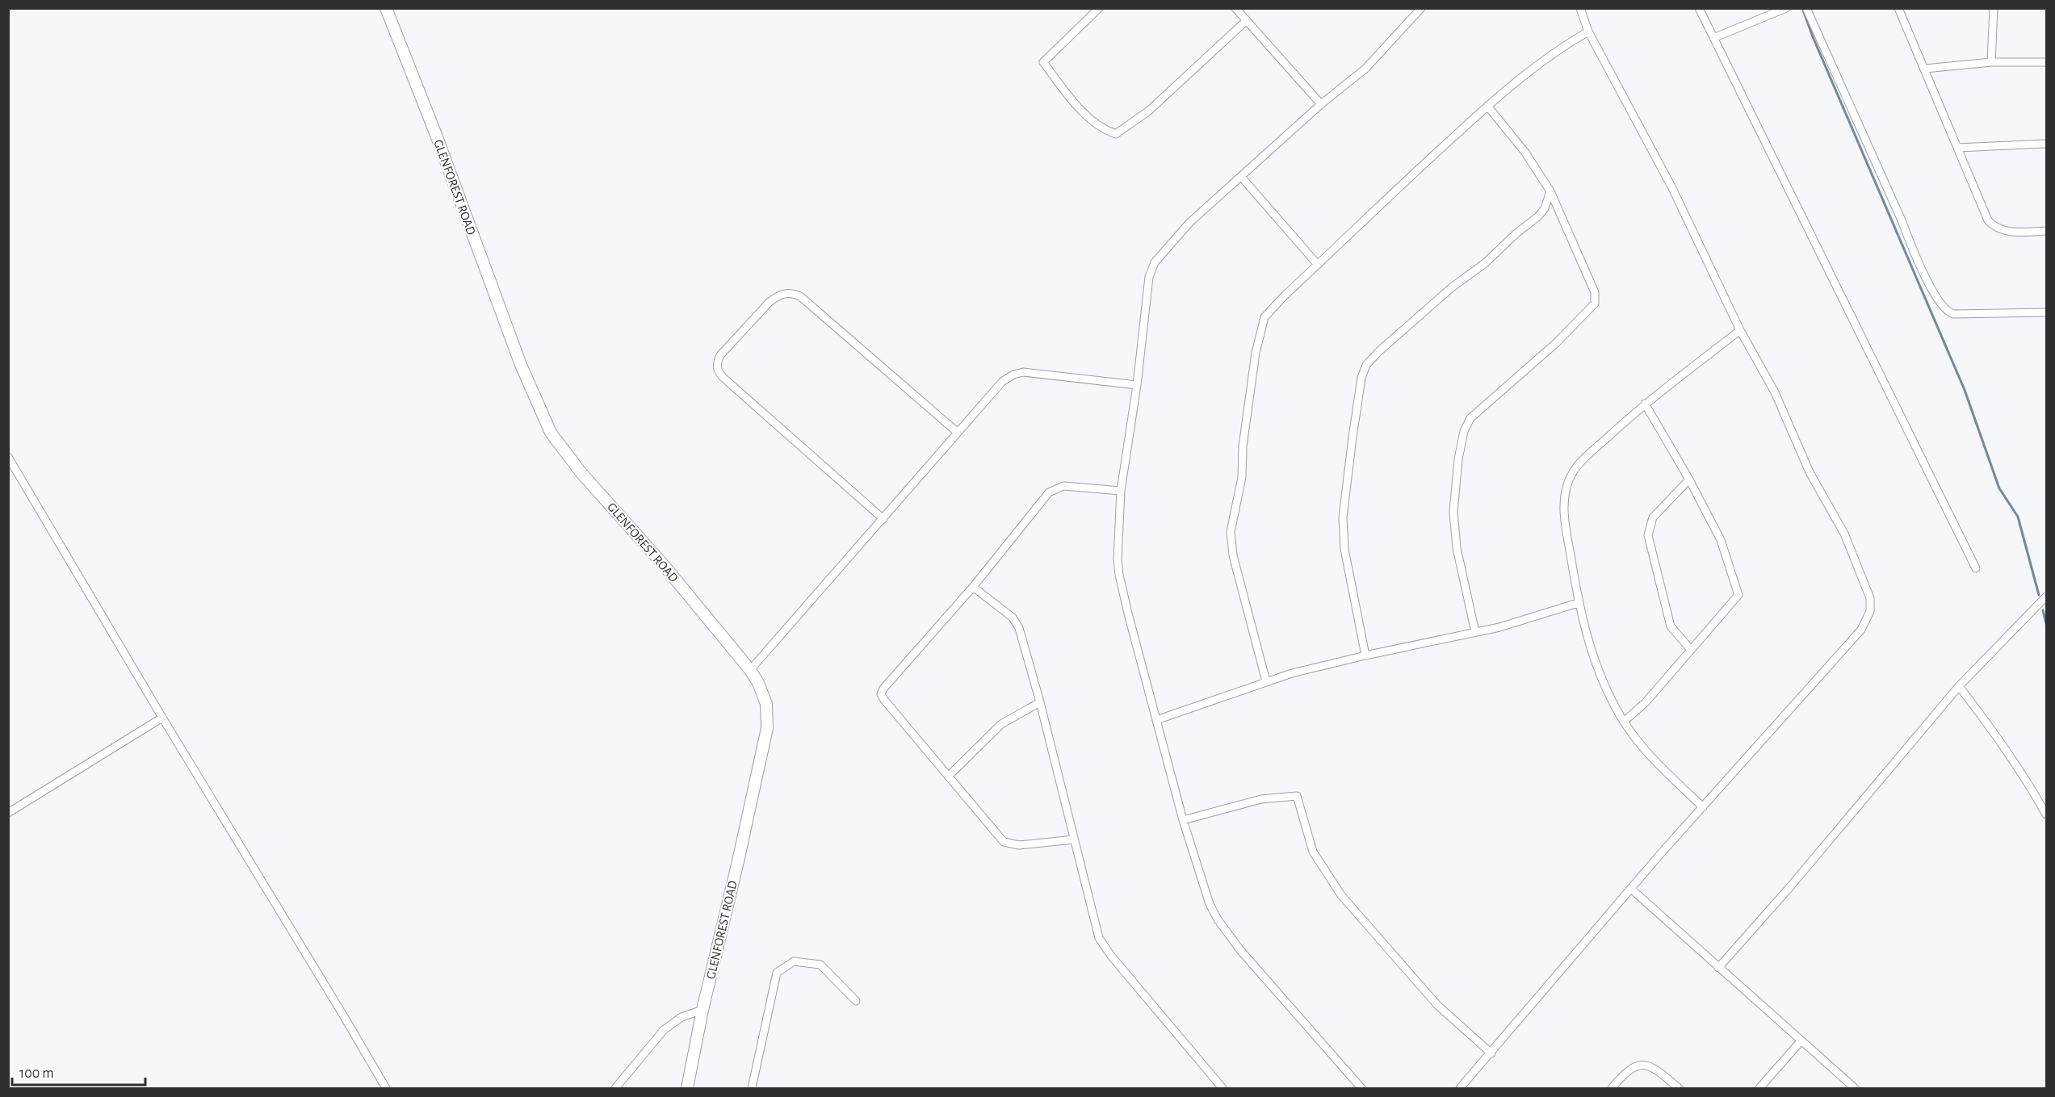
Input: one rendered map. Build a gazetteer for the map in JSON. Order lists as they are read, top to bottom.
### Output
{
  "streets": {
    "street": ["GLENFOREST ROAD"]
  },
  "scale_bar": "100 m"
}
